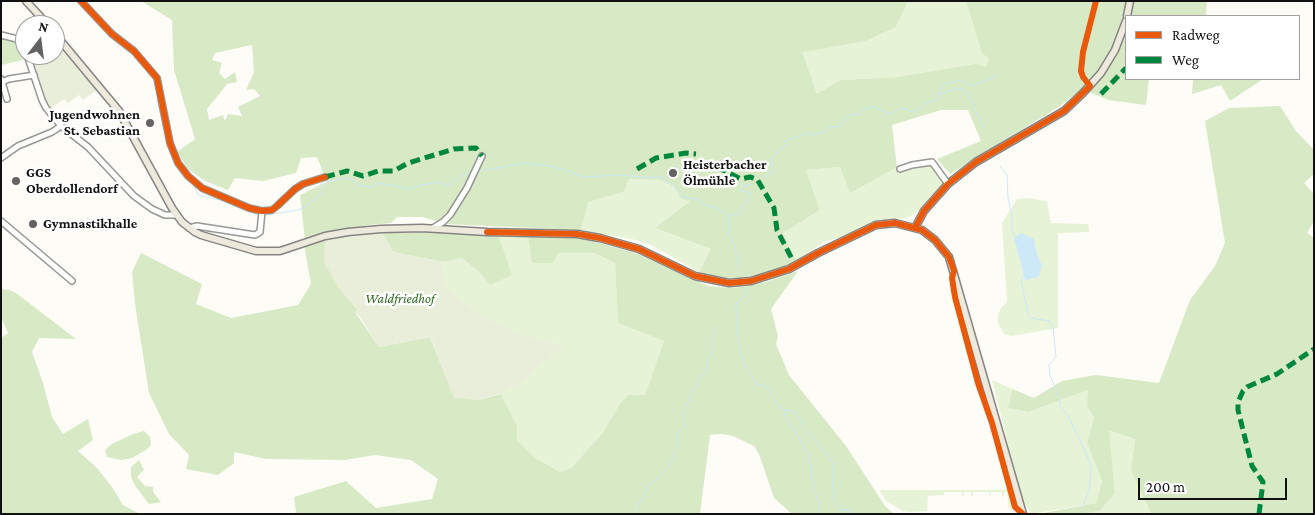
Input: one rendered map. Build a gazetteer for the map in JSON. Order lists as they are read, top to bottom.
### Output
{
  "parks": ["Waldfriedhof"],
  "places": [
    "Jugendwohnen St. Sebastian",
    "Heisterbacher Ölmühle",
    "GGS Oberdollendorf",
    "Gymnastikhalle"
  ],
  "legend": ["Radweg", "Weg"],
  "scale_bar": "200 m",
  "north": "top"
}
